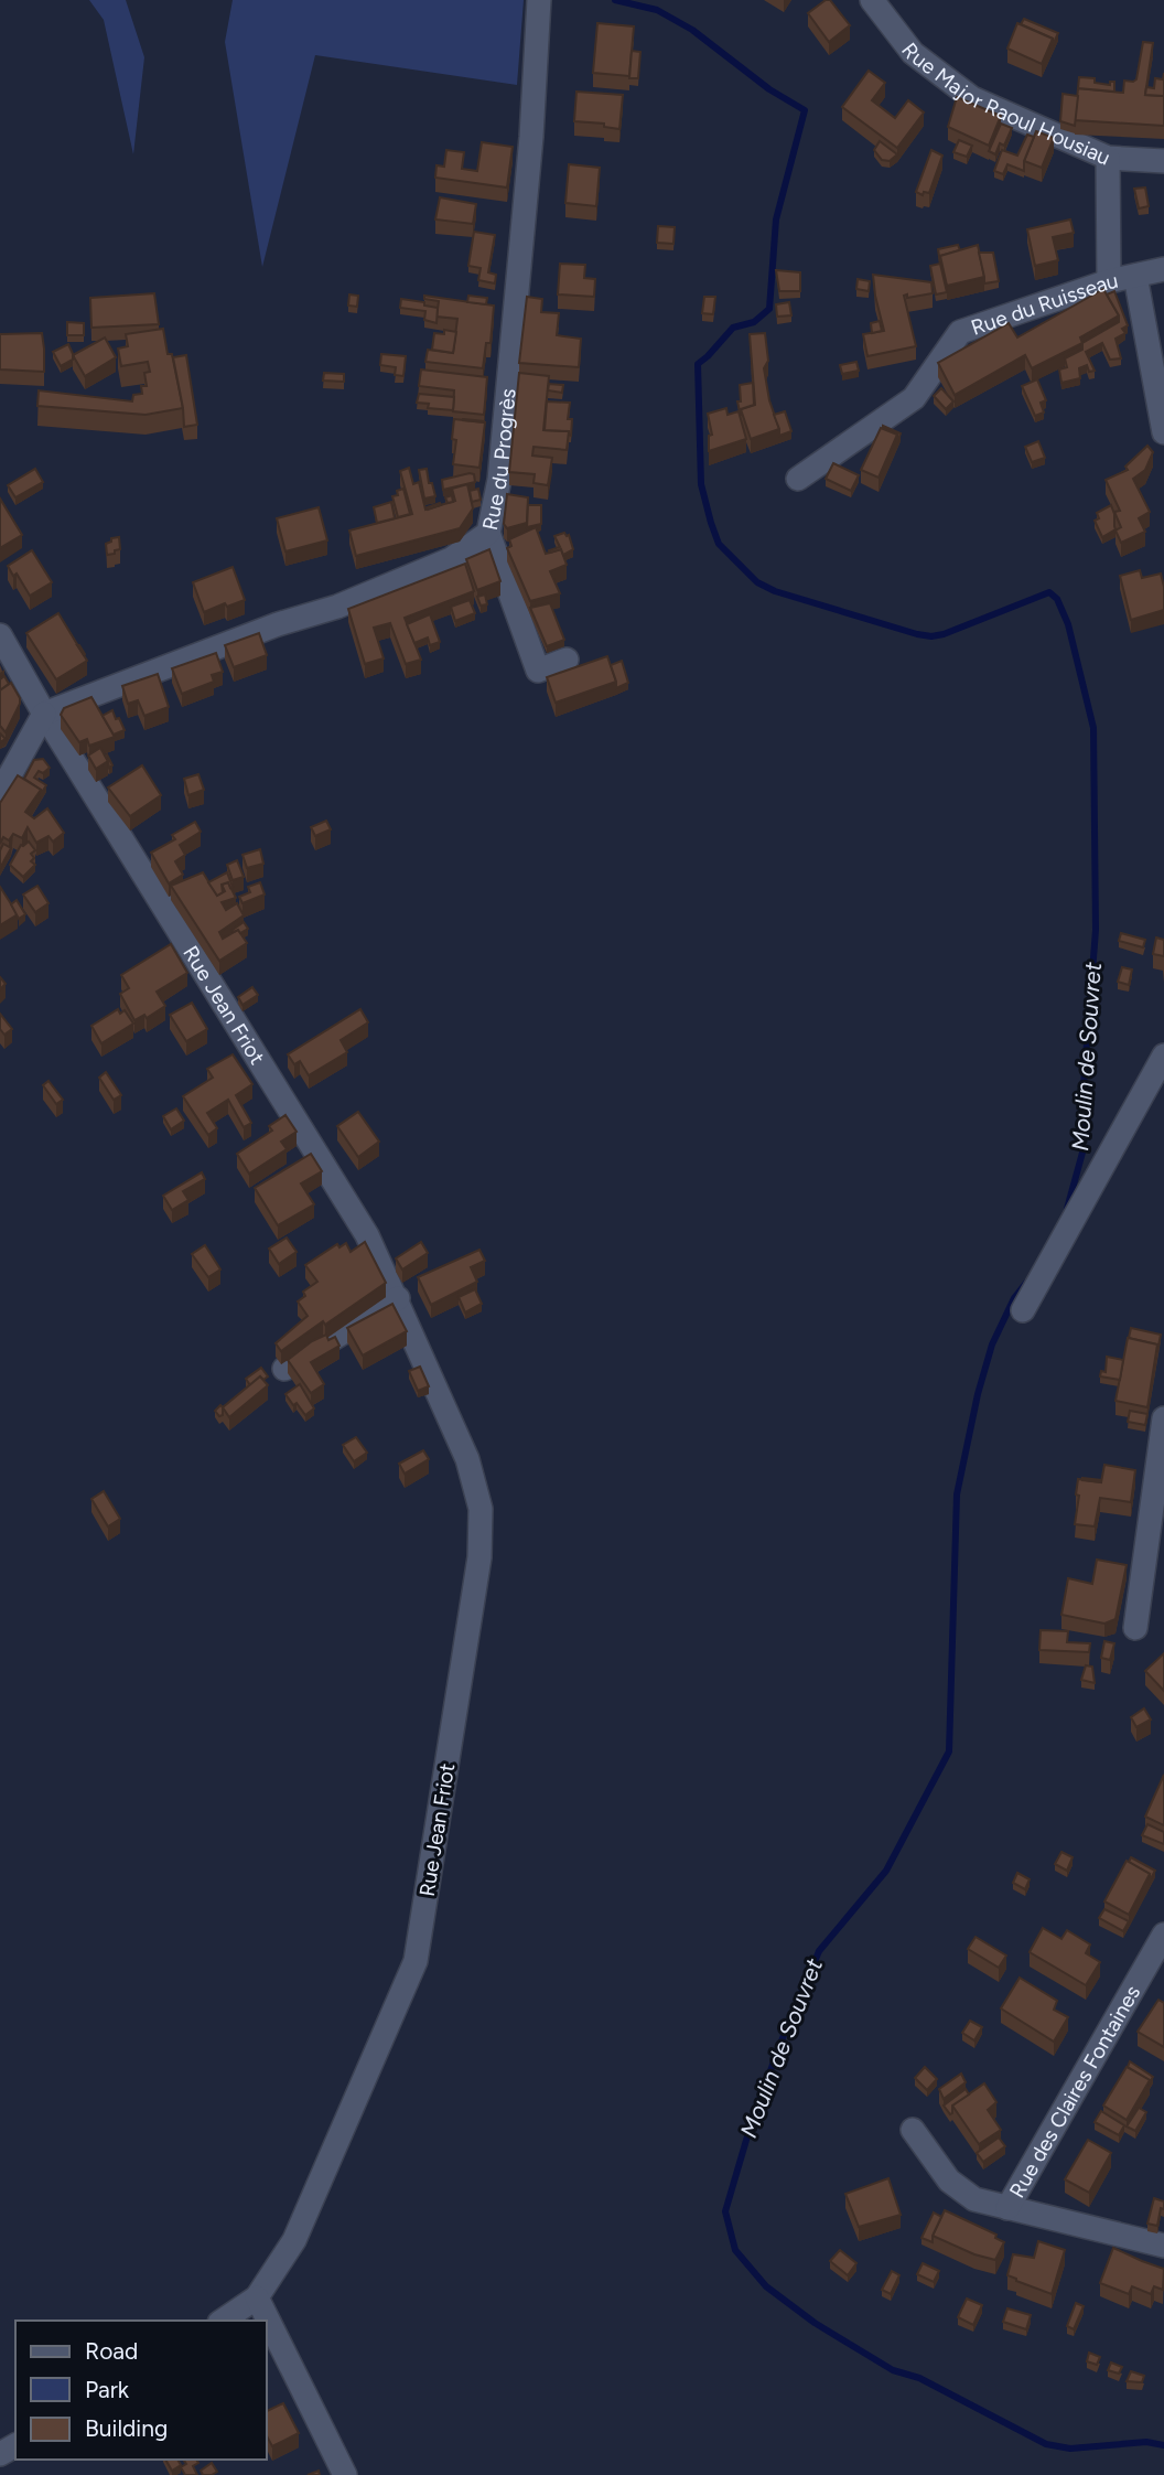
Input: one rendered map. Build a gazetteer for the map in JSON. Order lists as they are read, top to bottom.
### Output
{
  "streets": {
    "street": [
      "Rue Major Raoul Housiau",
      "Rue du Ruisseau",
      "Rue du Progrès",
      "Rue Jean Friot",
      "Rue des Claires Fontaines"
    ]
  },
  "crossings": [
    ["Rue du Progrès", "Rue Jean Friot"]
  ],
  "water": ["Moulin de Souvret"],
  "legend": ["Road", "Park", "Building"]
}
